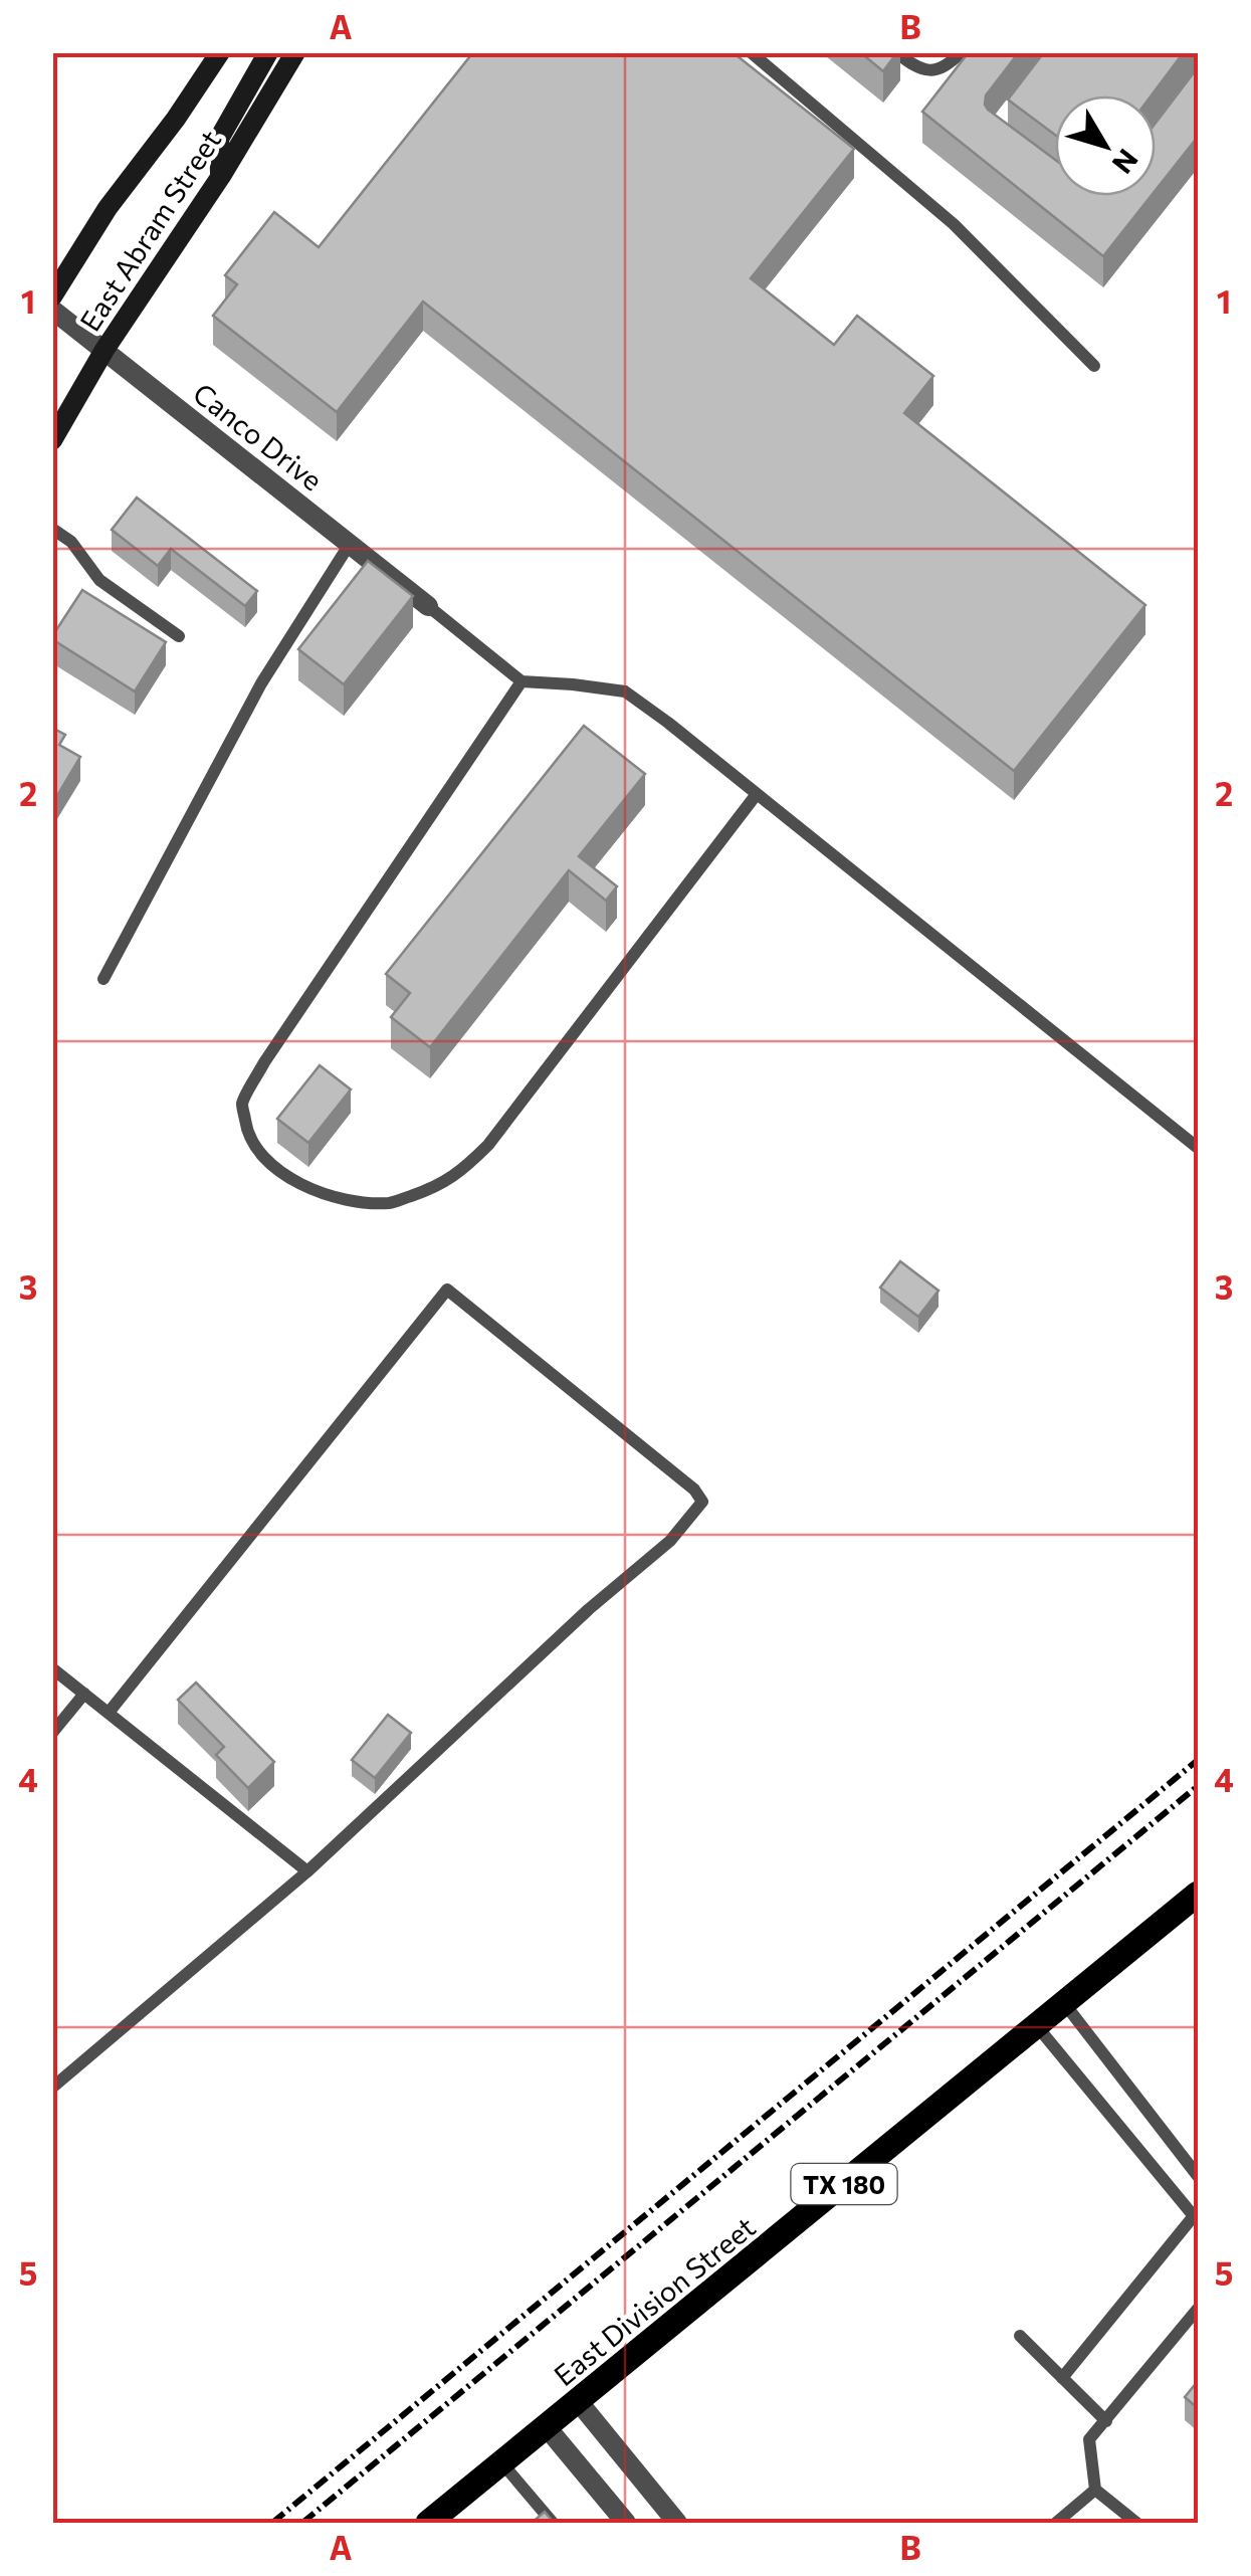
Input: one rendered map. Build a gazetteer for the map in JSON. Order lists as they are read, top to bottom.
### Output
{
  "streets": {
    "main road": ["East Abram Street", "TX 180", "East Division Street"],
    "street": ["Canco Drive"]
  },
  "crossings": [
    ["East Abram Street", "Canco Drive"]
  ],
  "north": "bottom right",
  "grid": {
    "columns": ["A", "B"],
    "rows": [
      "1",
      "2",
      "3",
      "4",
      "5"
    ]
  }
}
